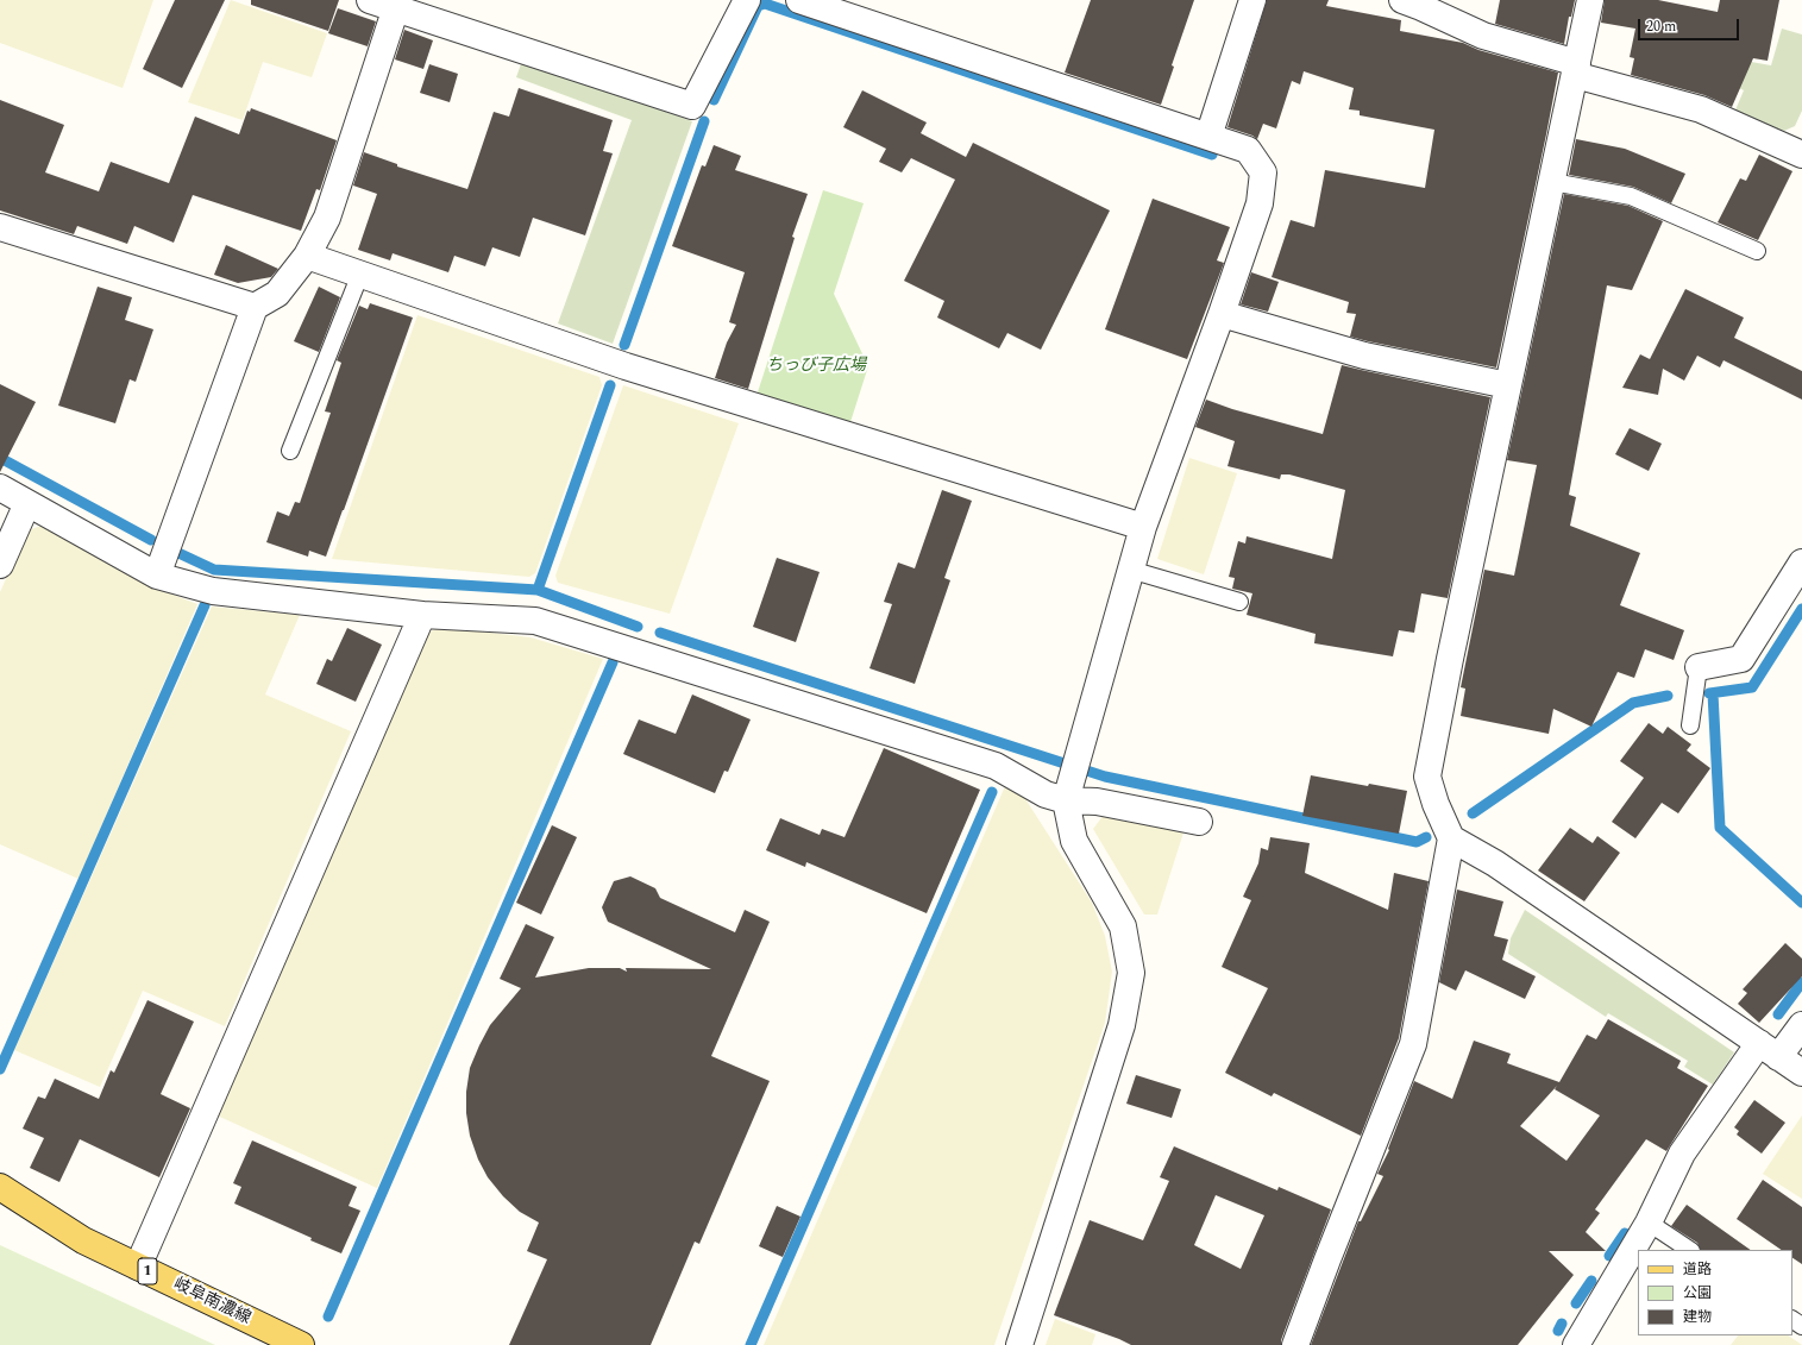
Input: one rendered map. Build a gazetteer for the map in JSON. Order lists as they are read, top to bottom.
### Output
{
  "streets": {
    "main road": ["1", "岐阜南濃線"]
  },
  "parks": ["ちっび子広場"],
  "legend": ["道路", "公園", "建物"],
  "scale_bar": "20 m"
}
